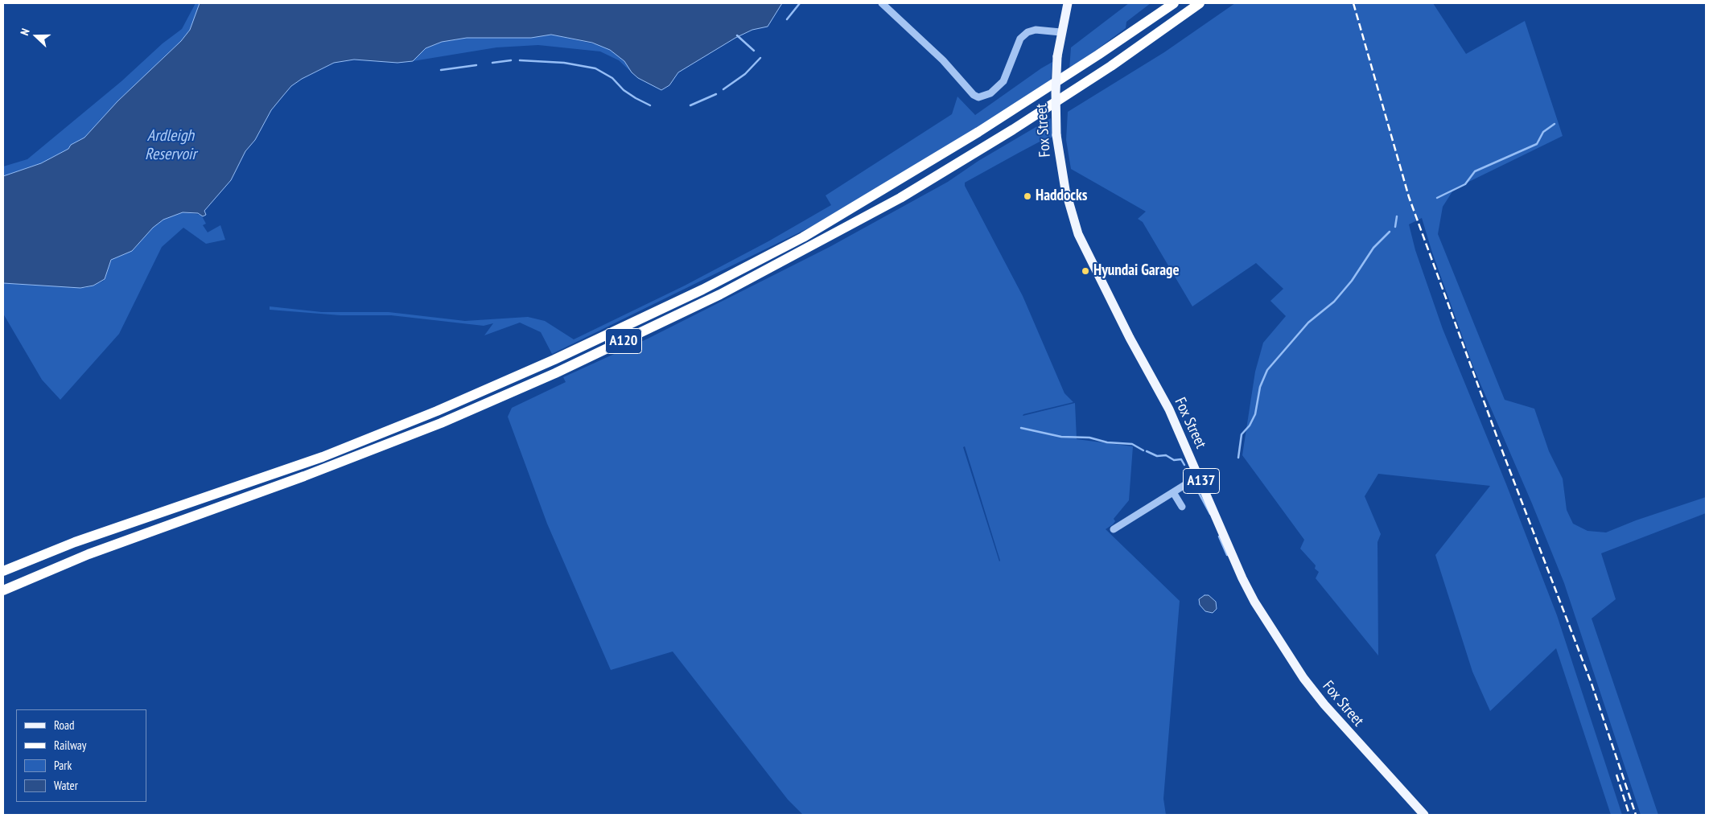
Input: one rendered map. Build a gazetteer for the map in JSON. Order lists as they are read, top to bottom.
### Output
{
  "streets": {
    "highway": ["A120"],
    "main road": ["Fox Street", "A137"]
  },
  "crossings": [
    ["Fox Street", "A137"]
  ],
  "water": ["Ardleigh Reservoir"],
  "places": ["Haddocks", "Hyundai Garage"],
  "legend": [
    "Road",
    "Railway",
    "Park",
    "Water"
  ],
  "north": "left"
}
